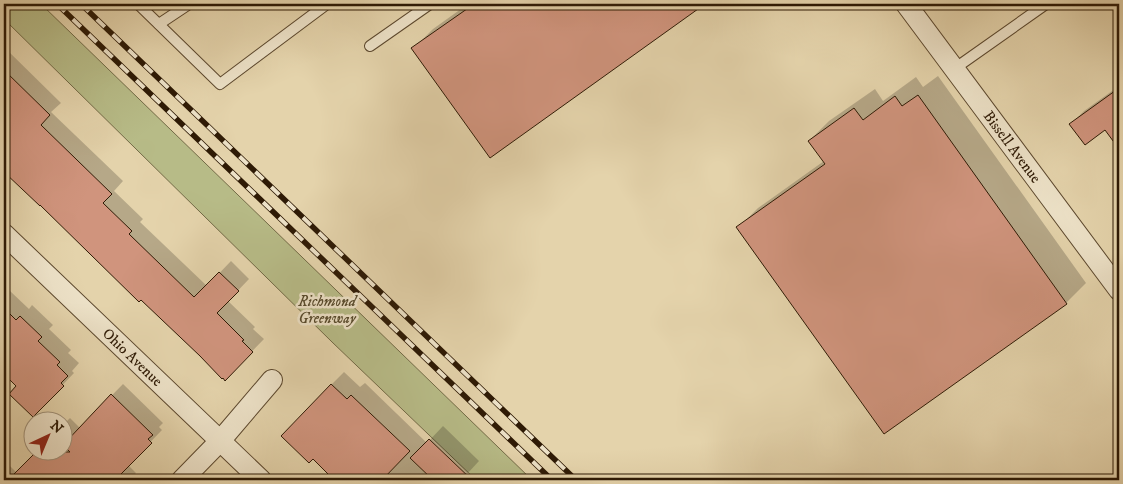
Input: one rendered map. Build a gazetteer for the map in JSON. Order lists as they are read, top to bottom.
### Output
{
  "streets": {
    "street": ["Bissell Avenue", "Ohio Avenue"]
  },
  "parks": ["Richmond Greenway"],
  "north": "top right"
}
